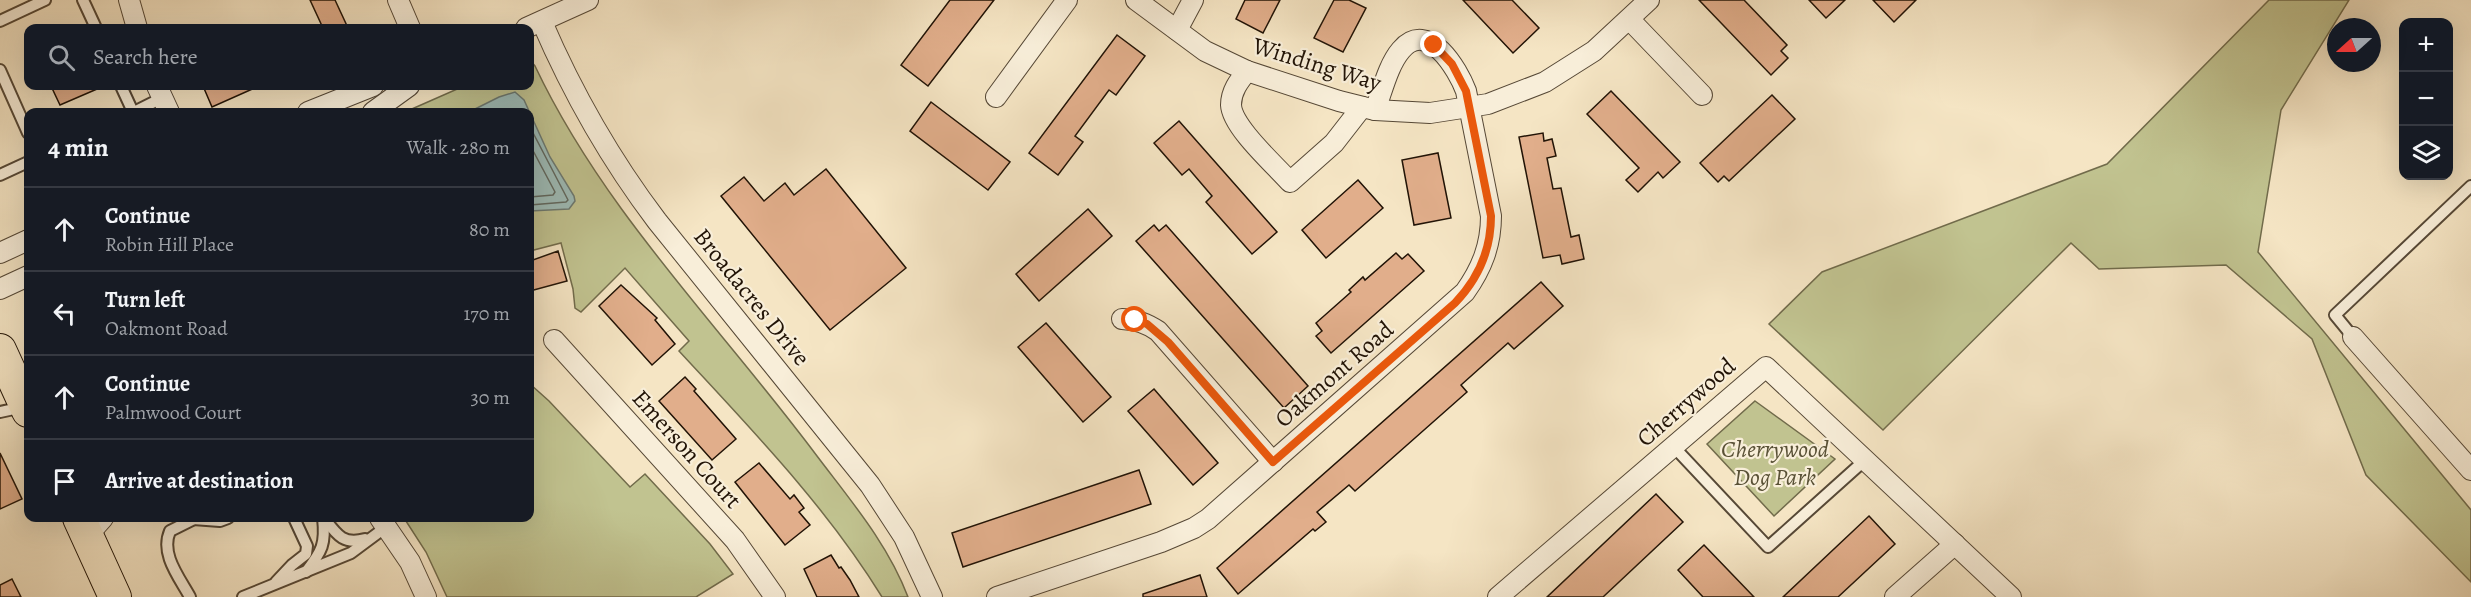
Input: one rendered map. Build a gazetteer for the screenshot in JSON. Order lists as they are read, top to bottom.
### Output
{
  "streets": {
    "street": [
      "Winding Way",
      "Broadacres Drive",
      "Oakmont Road",
      "Cherrywood",
      "Emerson Court"
    ]
  },
  "crossings": [
    ["Winding Way", "Oakmont Road"]
  ],
  "parks": ["Cherrywood Dog Park"],
  "north": "left",
  "page": {
    "map_buttons": ["+", "−"],
    "search": "Search here",
    "heading": ["4 min", "Walk · 280 m"],
    "list": [
      ["Continue", "Robin Hill Place", "80 m"],
      ["Turn left", "Oakmont Road", "170 m"],
      ["Continue", "Palmwood Court", "30 m"],
      "Arrive at destination"
    ]
  }
}
